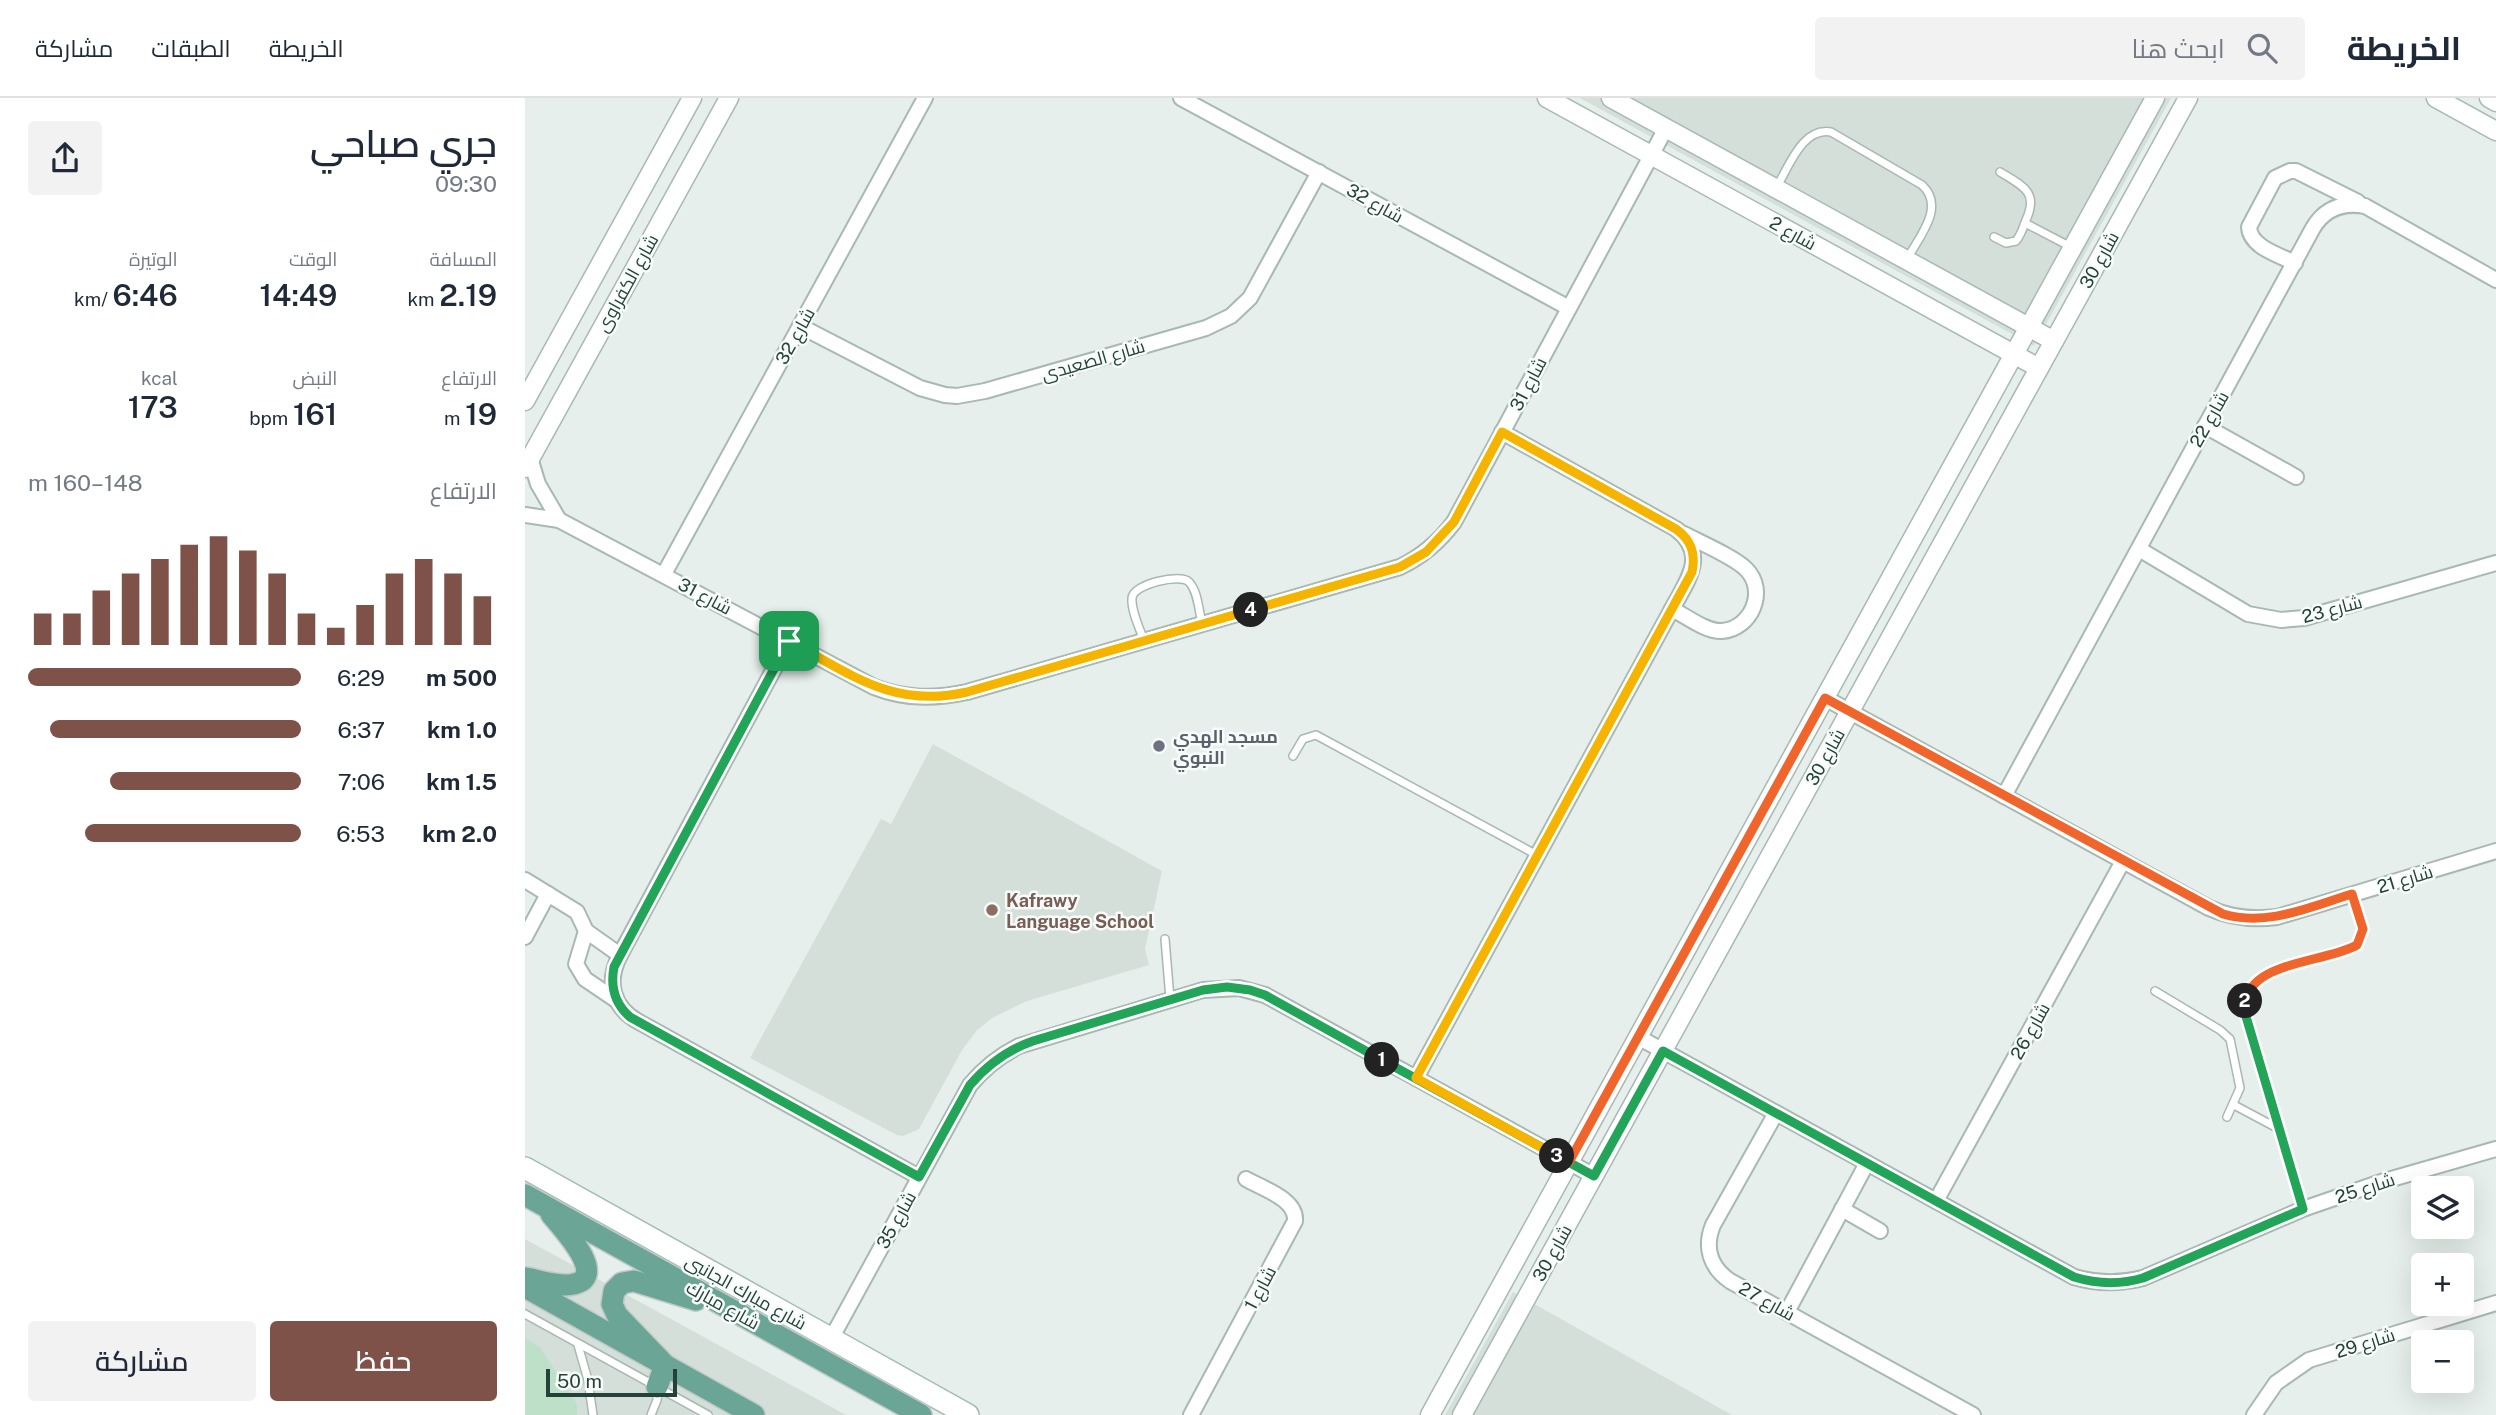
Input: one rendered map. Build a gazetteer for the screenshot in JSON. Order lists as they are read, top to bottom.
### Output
{
  "streets": {
    "main road": ["شارع مبارك الجانبى", "شارع مبارك"],
    "street": [
      "شارع 32",
      "شارع 2",
      "شارع 30",
      "شارع الكفراوى",
      "شارع الصعيدى",
      "شارع 31",
      "شارع 22",
      "شارع 23",
      "شارع 21",
      "شارع 26",
      "شارع 25",
      "شارع 35",
      "شارع 1",
      "شارع 27",
      "شارع 29"
    ]
  },
  "crossings": [
    ["شارع 32", "شارع الصعيدى"],
    ["شارع 32", "شارع 31"],
    ["شارع 2", "شارع 30"],
    ["شارع 2", "شارع 31"],
    ["شارع 30", "شارع 21"],
    ["شارع 30", "شارع 25"],
    ["شارع 30", "شارع 35"],
    ["شارع 22", "شارع 23"],
    ["شارع 22", "شارع 21"],
    ["شارع 21", "شارع 26"],
    ["شارع 26", "شارع 25"],
    ["شارع 25", "شارع 27"],
    ["شارع 35", "شارع مبارك الجانبى"]
  ],
  "places": ["مسجد الهدي النبوي", "Kafrawy Language School"],
  "scale_bar": "50 m",
  "page": {
    "header": "الخريطة",
    "search": "ابحث هنا",
    "nav": ["الخريطة", "الطبقات", "مشاركة"],
    "heading": ["جري صباحي", "09:30"],
    "stats": [
      ["المسافة", "2.19 km"],
      ["الوقت", "14:49"],
      ["الوتيرة", "6:46 /km"],
      ["الارتفاع", "19 m"],
      ["النبض", "161 bpm"],
      ["kcal", "173"]
    ],
    "chart": ["الارتفاع", "148–160 m"],
    "pins": [
      "4",
      "2",
      "1",
      "3"
    ],
    "list": [
      {
        "name": "500 m",
        "note": "6:29"
      },
      {
        "name": "1.0 km",
        "note": "6:37"
      },
      {
        "name": "1.5 km",
        "note": "7:06"
      },
      {
        "name": "2.0 km",
        "note": "6:53"
      }
    ],
    "map_buttons": ["+", "−"],
    "buttons": ["حفظ", "مشاركة"],
    "scale": "50 m"
  }
}
